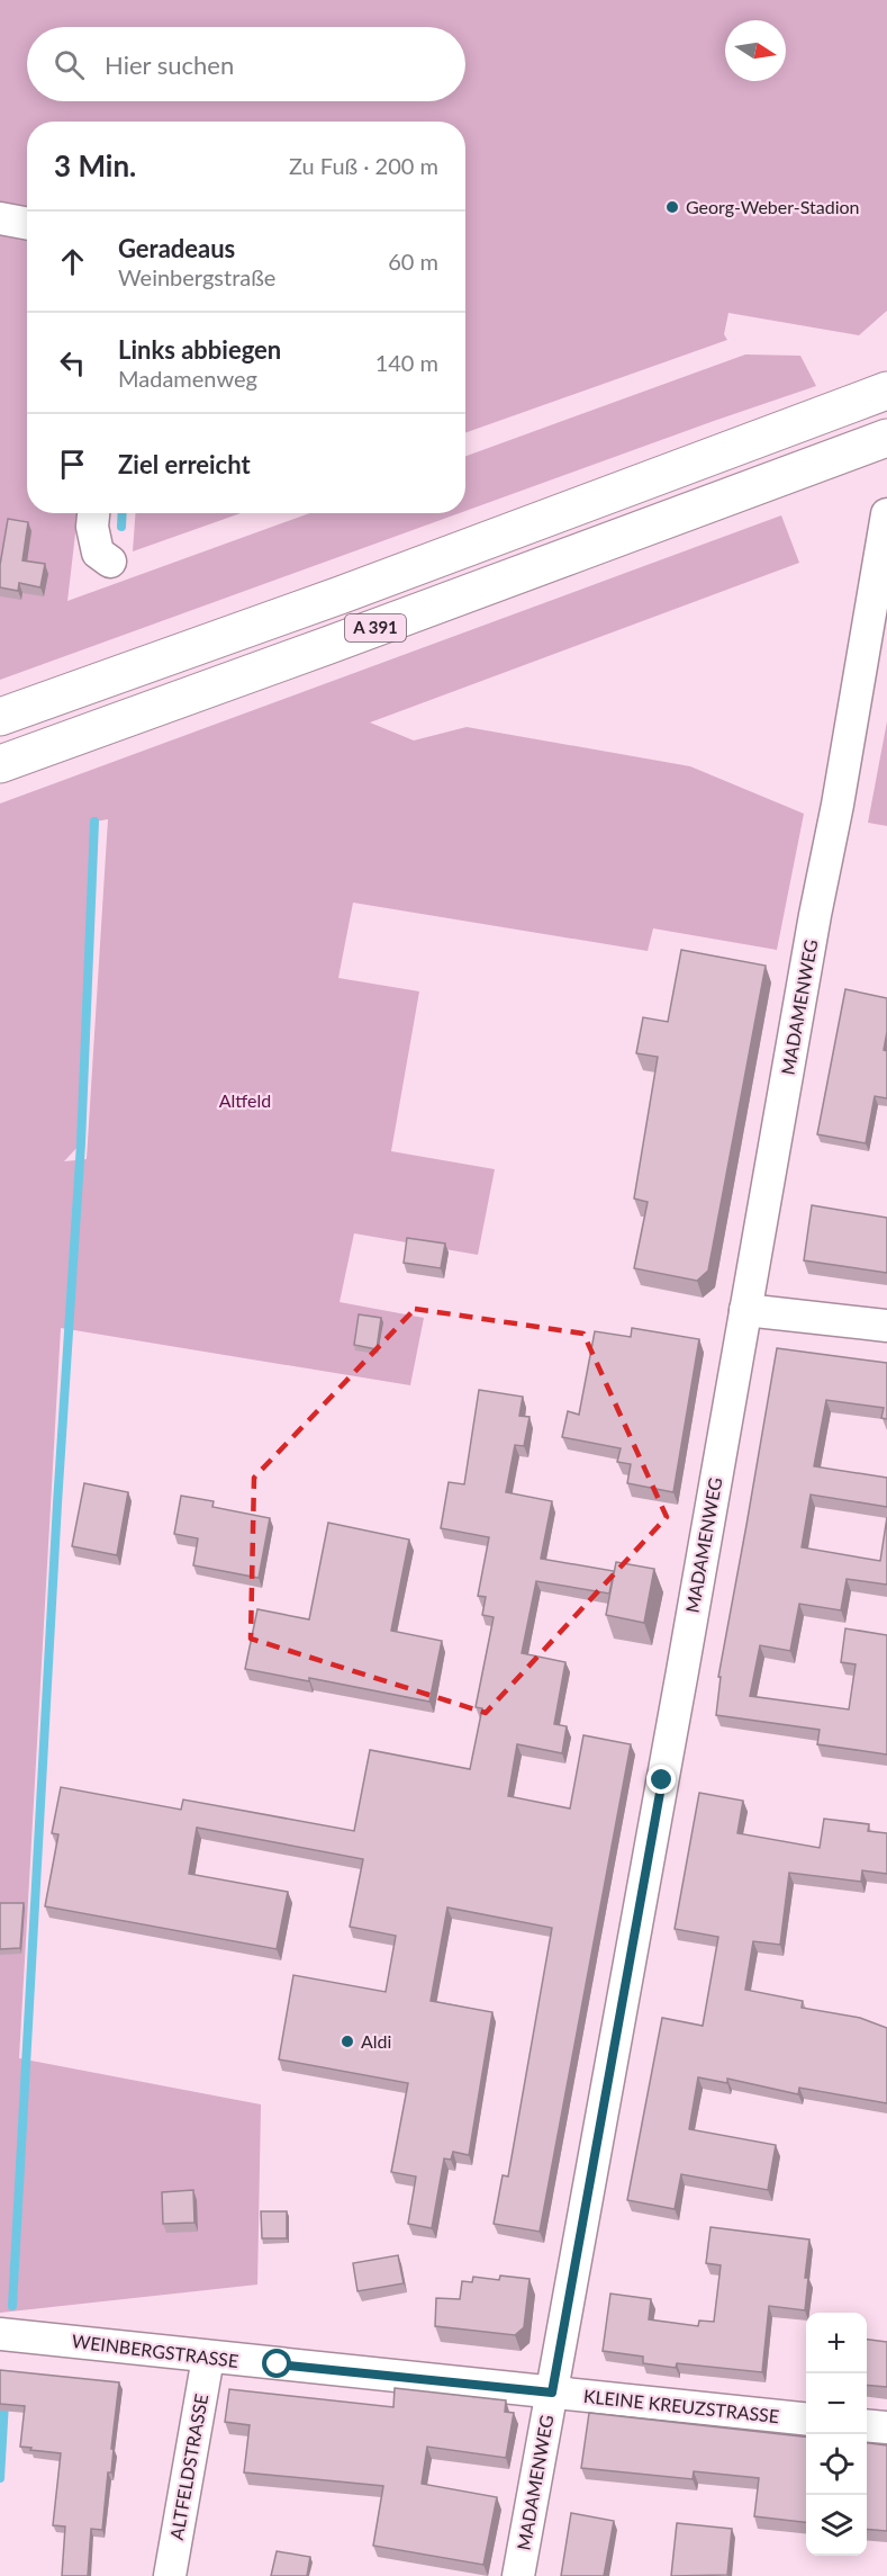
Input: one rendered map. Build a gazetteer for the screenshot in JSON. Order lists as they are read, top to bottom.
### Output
{
  "streets": {
    "highway": ["A 391"],
    "street": [
      "MADAMENWEG",
      "WEINBERGSTRASSE",
      "KLEINE KREUZSTRASSE",
      "ALTFELDSTRASSE"
    ]
  },
  "crossings": [
    ["MADAMENWEG", "WEINBERGSTRASSE"],
    ["MADAMENWEG", "KLEINE KREUZSTRASSE"],
    ["WEINBERGSTRASSE", "KLEINE KREUZSTRASSE"],
    ["WEINBERGSTRASSE", "ALTFELDSTRASSE"]
  ],
  "parks": ["Altfeld"],
  "places": ["Georg-Weber-Stadion", "Aldi"],
  "north": "right",
  "page": {
    "search": "Hier suchen",
    "heading": ["3 Min.", "Zu Fuß · 200 m"],
    "list": [
      ["Geradeaus", "Weinbergstraße", "60 m"],
      ["Links abbiegen", "Madamenweg", "140 m"],
      "Ziel erreicht"
    ],
    "map_buttons": ["+", "−"]
  }
}
